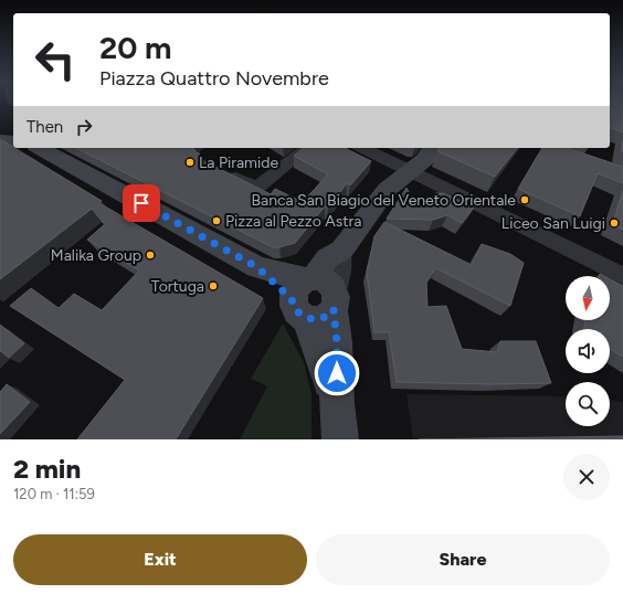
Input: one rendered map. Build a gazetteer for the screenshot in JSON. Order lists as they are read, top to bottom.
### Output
{
  "places": [
    "La Piramide",
    "Banca San Biagio del Veneto Orientale",
    "Pizza al Pezzo Astra",
    "Liceo San Luigi",
    "Malika Group",
    "Tortuga"
  ],
  "north": "bottom",
  "page": {
    "turn": ["20 m", "Piazza Quattro Novembre"],
    "then": "Then",
    "heading": ["2 min", "120 m · 11:59"],
    "buttons": ["Exit", "Share"]
  }
}
